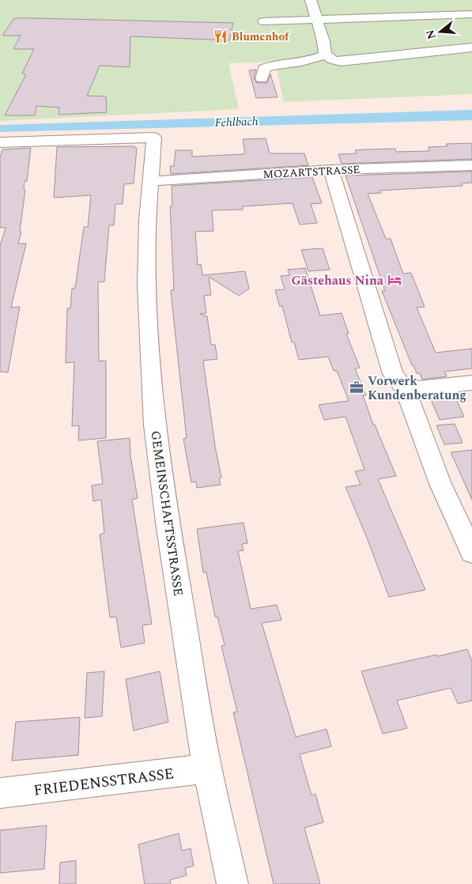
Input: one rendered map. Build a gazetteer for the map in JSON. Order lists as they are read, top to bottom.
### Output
{
  "streets": {
    "street": ["MOZARTSTRASSE", "GEMEINSCHAFTSSTRASSE", "FRIEDENSSTRASSE"]
  },
  "crossings": [
    ["MOZARTSTRASSE", "GEMEINSCHAFTSSTRASSE"],
    ["GEMEINSCHAFTSSTRASSE", "FRIEDENSSTRASSE"]
  ],
  "water": ["Fehlbach"],
  "places": {
    "restaurant": ["Blumenhof"],
    "hotel": ["Gästehaus Nina"],
    "office": ["Vorwerk Kundenberatung"]
  },
  "north": "left"
}
